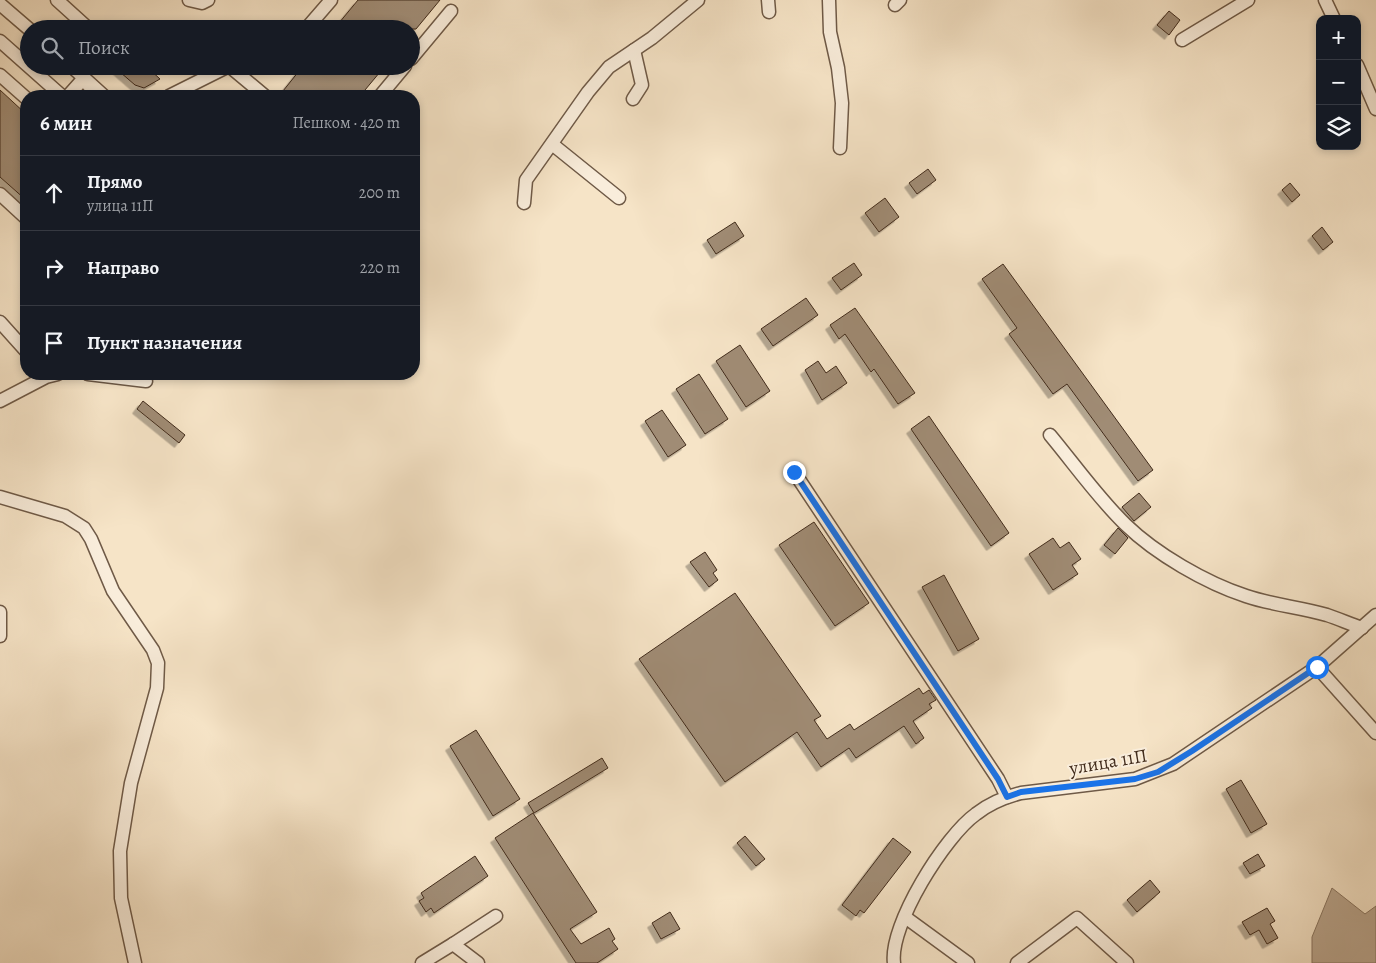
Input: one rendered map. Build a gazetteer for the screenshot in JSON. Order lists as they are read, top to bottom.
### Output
{
  "streets": {
    "street": ["улица 11П"]
  },
  "page": {
    "map_buttons": ["+", "−"],
    "search": "Поиск",
    "heading": ["6 мин", "Пешком · 420 m"],
    "list": [
      ["Прямо", "улица 11П", "200 m"],
      ["Направо", "220 m"],
      "Пункт назначения"
    ]
  }
}
